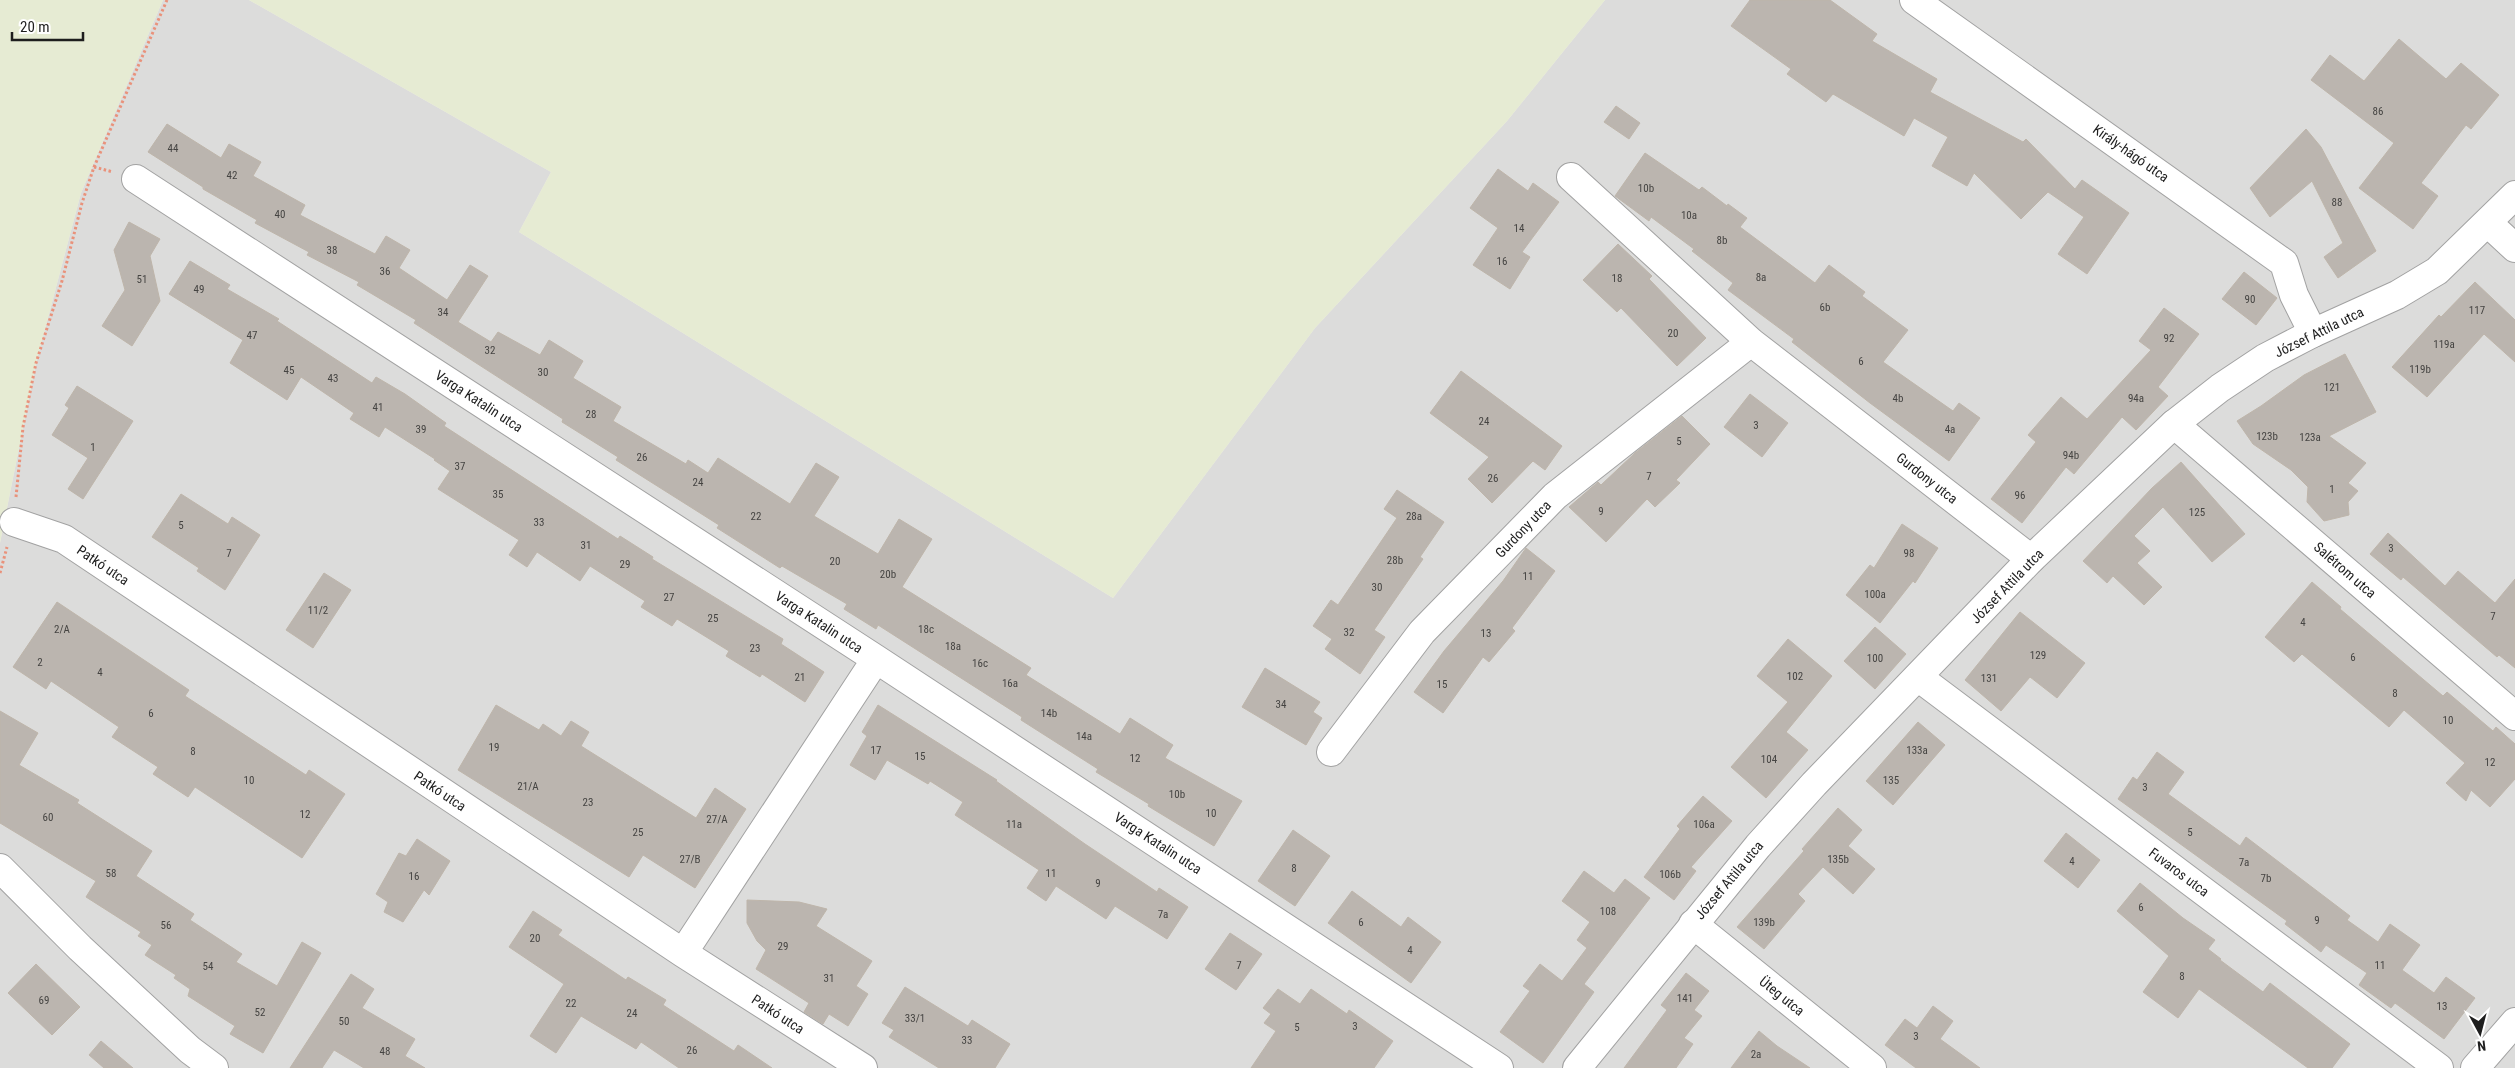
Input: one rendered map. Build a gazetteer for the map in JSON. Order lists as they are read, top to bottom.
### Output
{
  "streets": {
    "street": [
      "Király-hágó utca",
      "József Attila utca",
      "Varga Katalin utca",
      "Gurdony utca",
      "Patkó utca",
      "Salétrom utca",
      "Fuvaros utca",
      "Üteg utca"
    ]
  },
  "crossings": [
    ["Király-hágó utca", "József Attila utca"],
    ["József Attila utca", "Gurdony utca"],
    ["József Attila utca", "Salétrom utca"],
    ["József Attila utca", "Fuvaros utca"],
    ["József Attila utca", "Üteg utca"]
  ],
  "house_numbers": [
    "86",
    "44",
    "42",
    "10b",
    "88",
    "40",
    "10a",
    "14",
    "8b",
    "38",
    "16",
    "36",
    "8a",
    "18",
    "51",
    "49",
    "90",
    "6b",
    "117",
    "34",
    "20",
    "47",
    "92",
    "119a",
    "32",
    "6",
    "119b",
    "45",
    "30",
    "43",
    "121",
    "4b",
    "94a",
    "41",
    "28",
    "24",
    "3",
    "39",
    "4a",
    "123b",
    "123a",
    "5",
    "1",
    "94b",
    "26",
    "37",
    "7",
    "26",
    "24",
    "1",
    "35",
    "96",
    "9",
    "125",
    "22",
    "28a",
    "33",
    "5",
    "31",
    "3",
    "7",
    "98",
    "28b",
    "20",
    "29",
    "20b",
    "11",
    "30",
    "100a",
    "27",
    "11/2",
    "7",
    "25",
    "4",
    "2/A",
    "18c",
    "32",
    "13",
    "18a",
    "23",
    "129",
    "6",
    "100",
    "2",
    "16c",
    "4",
    "102",
    "21",
    "131",
    "16a",
    "15",
    "8",
    "34",
    "6",
    "14b",
    "10",
    "14a",
    "19",
    "17",
    "133a",
    "8",
    "15",
    "12",
    "104",
    "12",
    "10",
    "135",
    "21/A",
    "3",
    "10b",
    "23",
    "10",
    "12",
    "60",
    "27/A",
    "11a",
    "106a",
    "25",
    "5",
    "27/B",
    "135b",
    "4",
    "7a",
    "8",
    "58",
    "11",
    "106b",
    "16",
    "7b",
    "9",
    "6",
    "108",
    "7a",
    "9",
    "6",
    "139b",
    "56",
    "20",
    "29",
    "4",
    "7",
    "11",
    "54",
    "8",
    "31",
    "141",
    "69",
    "22",
    "13",
    "52",
    "24",
    "33/1",
    "50",
    "3",
    "5",
    "3",
    "33",
    "26",
    "48",
    "2a"
  ],
  "scale_bar": "20 m",
  "north": "bottom"
}
